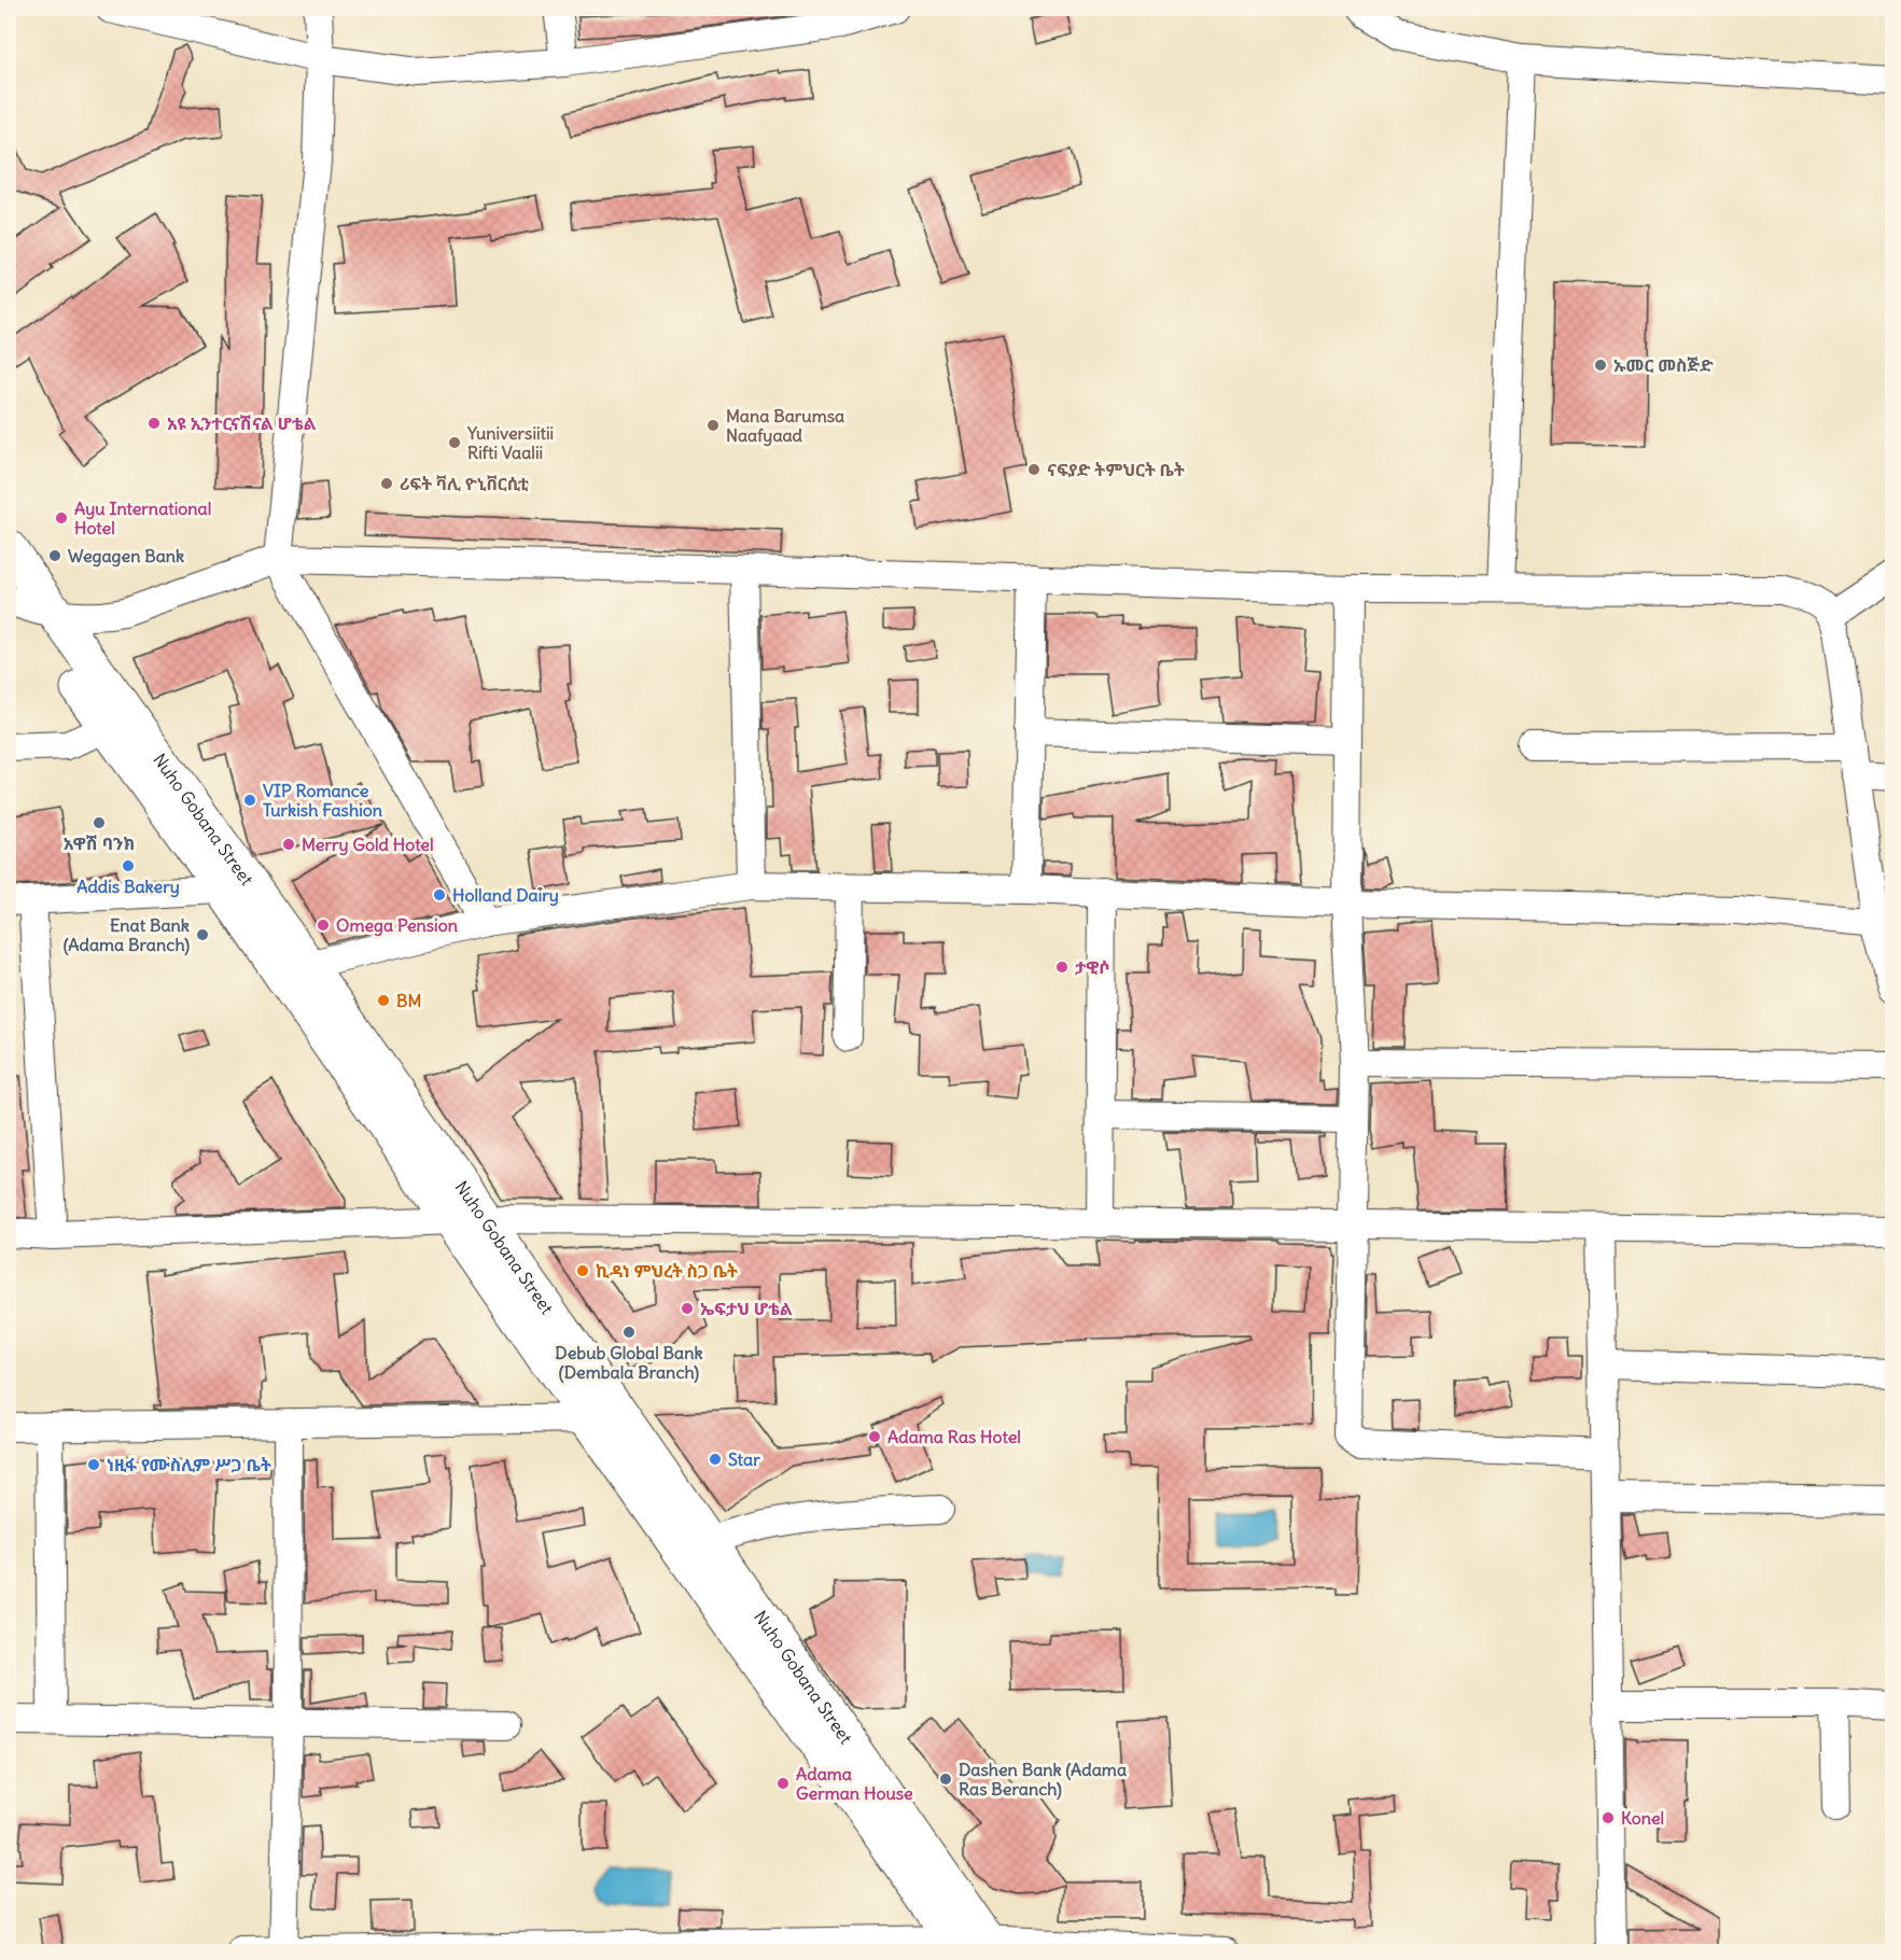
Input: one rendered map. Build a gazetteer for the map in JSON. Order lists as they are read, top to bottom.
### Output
{
  "streets": {
    "main road": ["Nuho Gobana Street"]
  },
  "places": [
    "ኡመር መስጅድ",
    "አዩ ኢንተርናሽናል ሆቴል",
    "Mana Barumsa Naafyaad",
    "Yuniversiitii Rifti Vaalii",
    "ናፍያድ ትምህርት ቤት",
    "ሪፍት ቫሊ ዮኒቨርሲቲ",
    "Ayu International Hotel",
    "Wegagen Bank",
    "VIP Romance Turkish Fashion",
    "አዋሽ ባንክ",
    "Merry Gold Hotel",
    "Addis Bakery",
    "Holland Dairy",
    "Omega Pension",
    "Enat Bank (Adama Branch)",
    "ታዊሶ",
    "BM",
    "ኪዳነ ምህረት ስጋ ቤት",
    "ኤፍታህ ሆቴል",
    "Debub Global Bank (Dembala Branch)",
    "Adama Ras Hotel",
    "Star",
    "ነዚፋ የሙስሊም ሥጋ ቤት",
    "Dashen Bank (Adama Ras Beranch)",
    "Adama German House",
    "Konel"
  ]
}
